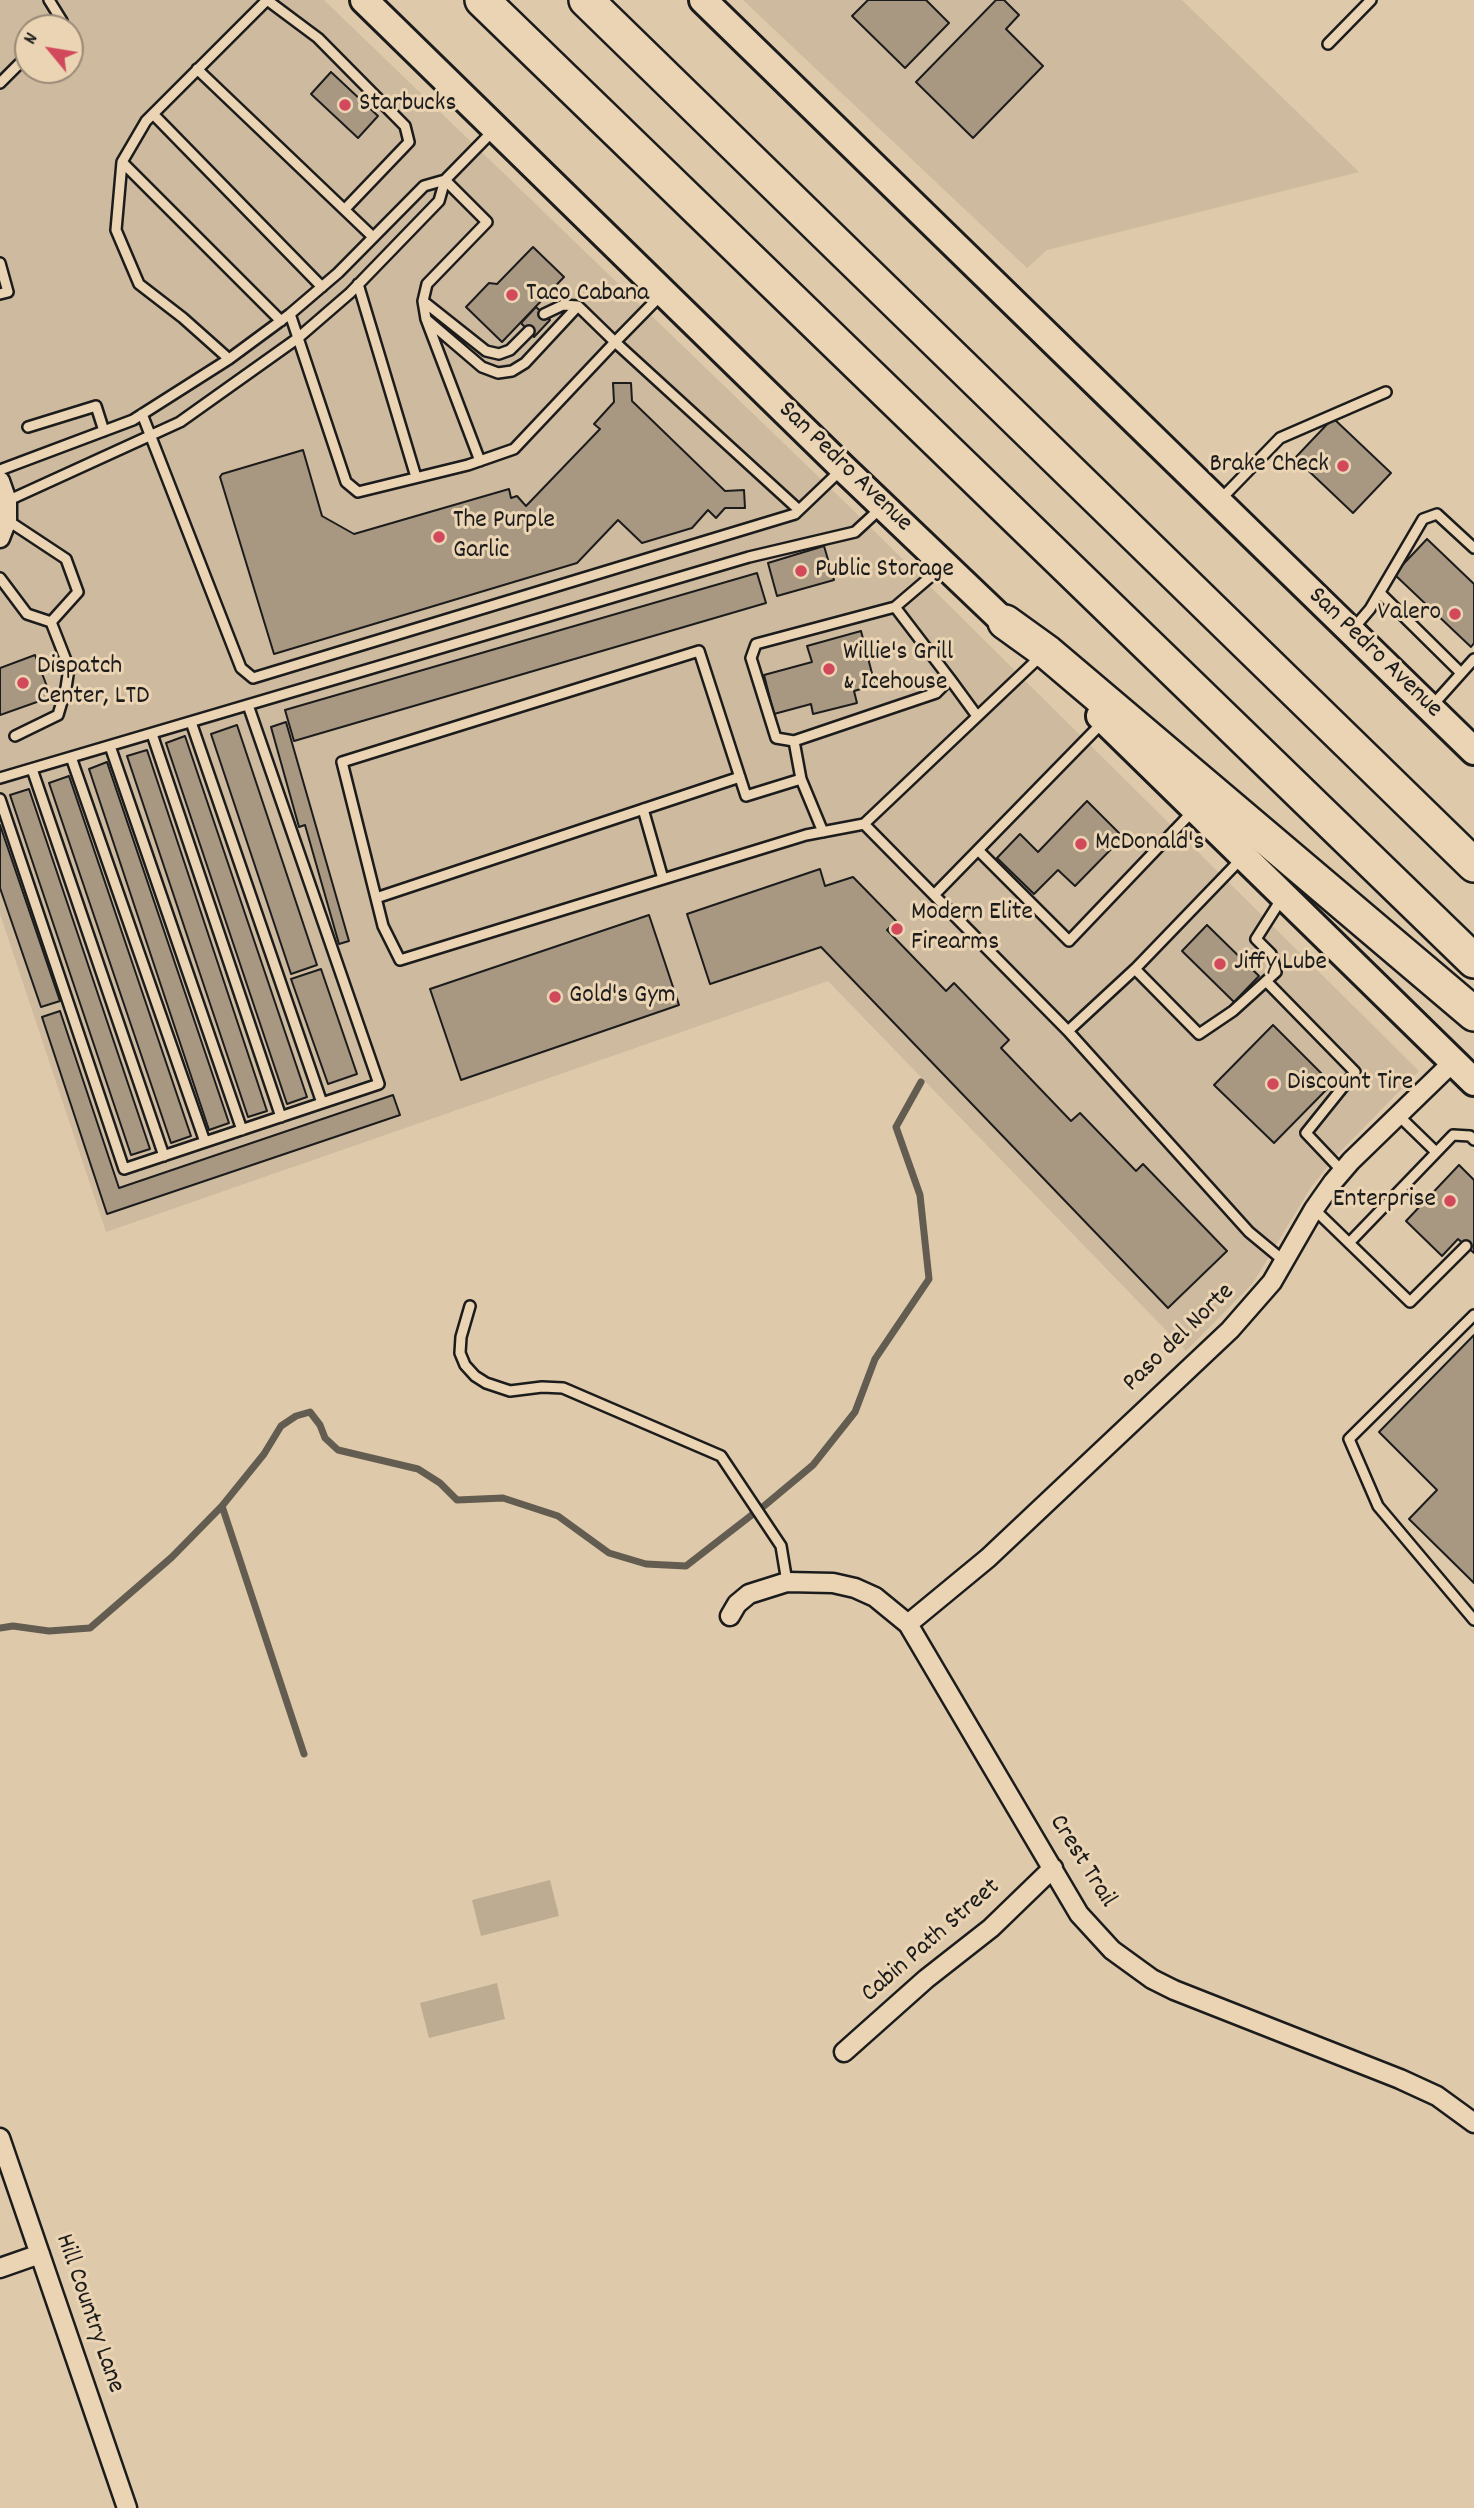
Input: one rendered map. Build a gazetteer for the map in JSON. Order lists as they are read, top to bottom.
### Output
{
  "streets": {
    "main road": ["San Pedro Avenue"],
    "street": [
      "Paso del Norte",
      "Crest Trail",
      "Cabin Path Street",
      "Hill Country Lane"
    ]
  },
  "crossings": [
    ["Paso del Norte", "Crest Trail"],
    ["Crest Trail", "Cabin Path Street"]
  ],
  "places": [
    "Starbucks",
    "Taco Cabana",
    "Brake Check",
    "The Purple Garlic",
    "Public Storage",
    "Valero",
    "Willie's Grill & Icehouse",
    "Dispatch Center, LTD",
    "McDonald's",
    "Modern Elite Firearms",
    "Jiffy Lube",
    "Gold's Gym",
    "Discount Tire",
    "Enterprise"
  ],
  "north": "top left"
}
